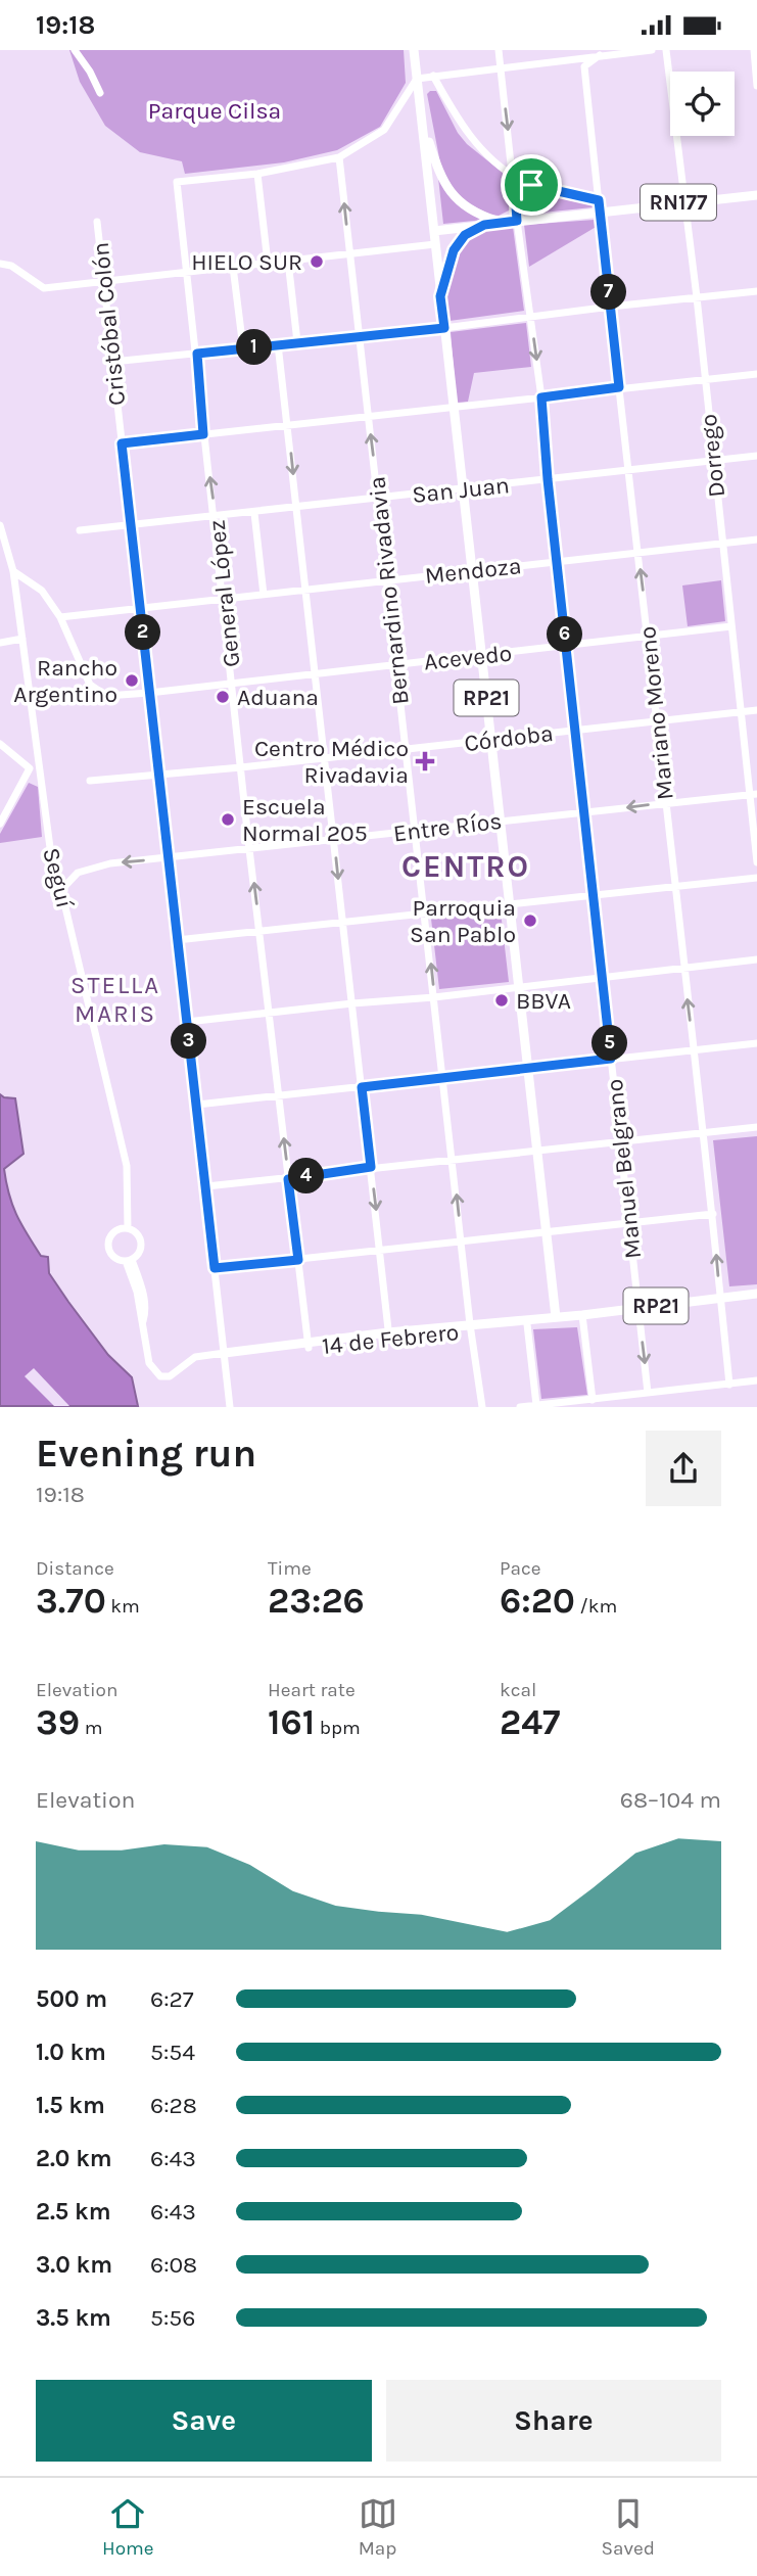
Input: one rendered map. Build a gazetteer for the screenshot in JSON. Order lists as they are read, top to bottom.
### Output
{
  "streets": {
    "main road": ["RN177", "RP21", "14 de Febrero"],
    "street": [
      "Cristóbal Colón",
      "Dorrego",
      "San Juan",
      "Mendoza",
      "Bernardino Rivadavia",
      "General López",
      "Acevedo",
      "Mariano Moreno",
      "Córdoba",
      "Entre Ríos",
      "Seguí",
      "Manuel Belgrano"
    ]
  },
  "crossings": [
    ["RN177", "Dorrego"],
    ["RN177", "RP21"],
    ["RN177", "Mariano Moreno"],
    ["RN177", "Manuel Belgrano"],
    ["Cristóbal Colón", "San Juan"],
    ["Cristóbal Colón", "Mendoza"],
    ["Cristóbal Colón", "Acevedo"],
    ["Cristóbal Colón", "Córdoba"],
    ["Cristóbal Colón", "Entre Ríos"],
    ["Cristóbal Colón", "14 de Febrero"],
    ["Dorrego", "San Juan"],
    ["Dorrego", "Mendoza"],
    ["Dorrego", "Acevedo"],
    ["Dorrego", "Córdoba"],
    ["Dorrego", "Entre Ríos"],
    ["San Juan", "Bernardino Rivadavia"],
    ["San Juan", "General López"],
    ["San Juan", "RP21"],
    ["San Juan", "Mariano Moreno"],
    ["San Juan", "Manuel Belgrano"],
    ["Mendoza", "Bernardino Rivadavia"],
    ["Mendoza", "General López"],
    ["Mendoza", "Acevedo"],
    ["Mendoza", "RP21"],
    ["Mendoza", "Mariano Moreno"],
    ["Mendoza", "Manuel Belgrano"],
    ["Bernardino Rivadavia", "Acevedo"],
    ["Bernardino Rivadavia", "Córdoba"],
    ["Bernardino Rivadavia", "Entre Ríos"],
    ["Bernardino Rivadavia", "14 de Febrero"],
    ["General López", "Acevedo"],
    ["General López", "Córdoba"],
    ["General López", "Entre Ríos"],
    ["General López", "14 de Febrero"],
    ["Acevedo", "RP21"],
    ["Acevedo", "Mariano Moreno"],
    ["Acevedo", "Seguí"],
    ["Acevedo", "Manuel Belgrano"],
    ["RP21", "Córdoba"],
    ["RP21", "Entre Ríos"],
    ["RP21", "14 de Febrero"],
    ["Mariano Moreno", "Córdoba"],
    ["Mariano Moreno", "Entre Ríos"],
    ["Mariano Moreno", "14 de Febrero"],
    ["Córdoba", "Manuel Belgrano"],
    ["Entre Ríos", "Seguí"],
    ["Entre Ríos", "Manuel Belgrano"],
    ["Seguí", "14 de Febrero"],
    ["Manuel Belgrano", "14 de Febrero"]
  ],
  "districts": ["CENTRO", "STELLA MARIS"],
  "parks": ["Parque Cilsa"],
  "places": {
    "other": [
      "HIELO SUR",
      "Rancho Argentino",
      "Aduana",
      "Escuela Normal 205",
      "Parroquia San Pablo",
      "BBVA"
    ],
    "health": ["Centro Médico Rivadavia"]
  },
  "page": {
    "status": "19:18",
    "pins": [
      "7",
      "1",
      "2",
      "6",
      "3",
      "5",
      "4"
    ],
    "heading": ["Evening run", "19:18"],
    "stats": [
      ["Distance", "3.70 km"],
      ["Time", "23:26"],
      ["Pace", "6:20 /km"],
      ["Elevation", "39 m"],
      ["Heart rate", "161 bpm"],
      ["kcal", "247"]
    ],
    "chart": ["Elevation", "68–104 m"],
    "list": [
      {
        "name": "500 m",
        "note": "6:27"
      },
      {
        "name": "1.0 km",
        "note": "5:54"
      },
      {
        "name": "1.5 km",
        "note": "6:28"
      },
      {
        "name": "2.0 km",
        "note": "6:43"
      },
      {
        "name": "2.5 km",
        "note": "6:43"
      },
      {
        "name": "3.0 km",
        "note": "6:08"
      },
      {
        "name": "3.5 km",
        "note": "5:56"
      }
    ],
    "buttons": ["Save", "Share"],
    "tabs": ["Home", "Map", "Saved"]
  }
}
